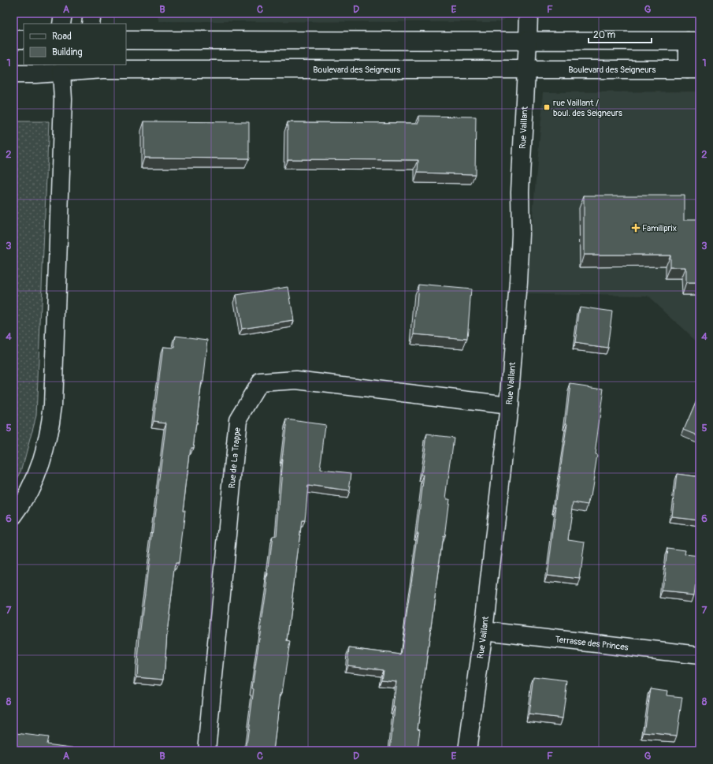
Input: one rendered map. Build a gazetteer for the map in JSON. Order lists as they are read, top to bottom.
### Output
{
  "streets": {
    "main road": [
      "Boulevard des Seigneurs",
      "Rue Vaillant",
      "Rue de La Trappe",
      "Terrasse des Princes"
    ]
  },
  "crossings": [
    ["Boulevard des Seigneurs", "Rue Vaillant"],
    ["Rue Vaillant", "Rue de La Trappe"],
    ["Rue Vaillant", "Terrasse des Princes"]
  ],
  "places": {
    "transit": ["rue Vaillant / boul. des Seigneurs"],
    "health": ["Familiprix"]
  },
  "legend": ["Road", "Building"],
  "scale_bar": "20 m",
  "grid": {
    "columns": [
      "A",
      "B",
      "C",
      "D",
      "E",
      "F",
      "G"
    ],
    "rows": [
      "1",
      "2",
      "3",
      "4",
      "5",
      "6",
      "7",
      "8"
    ]
  }
}
